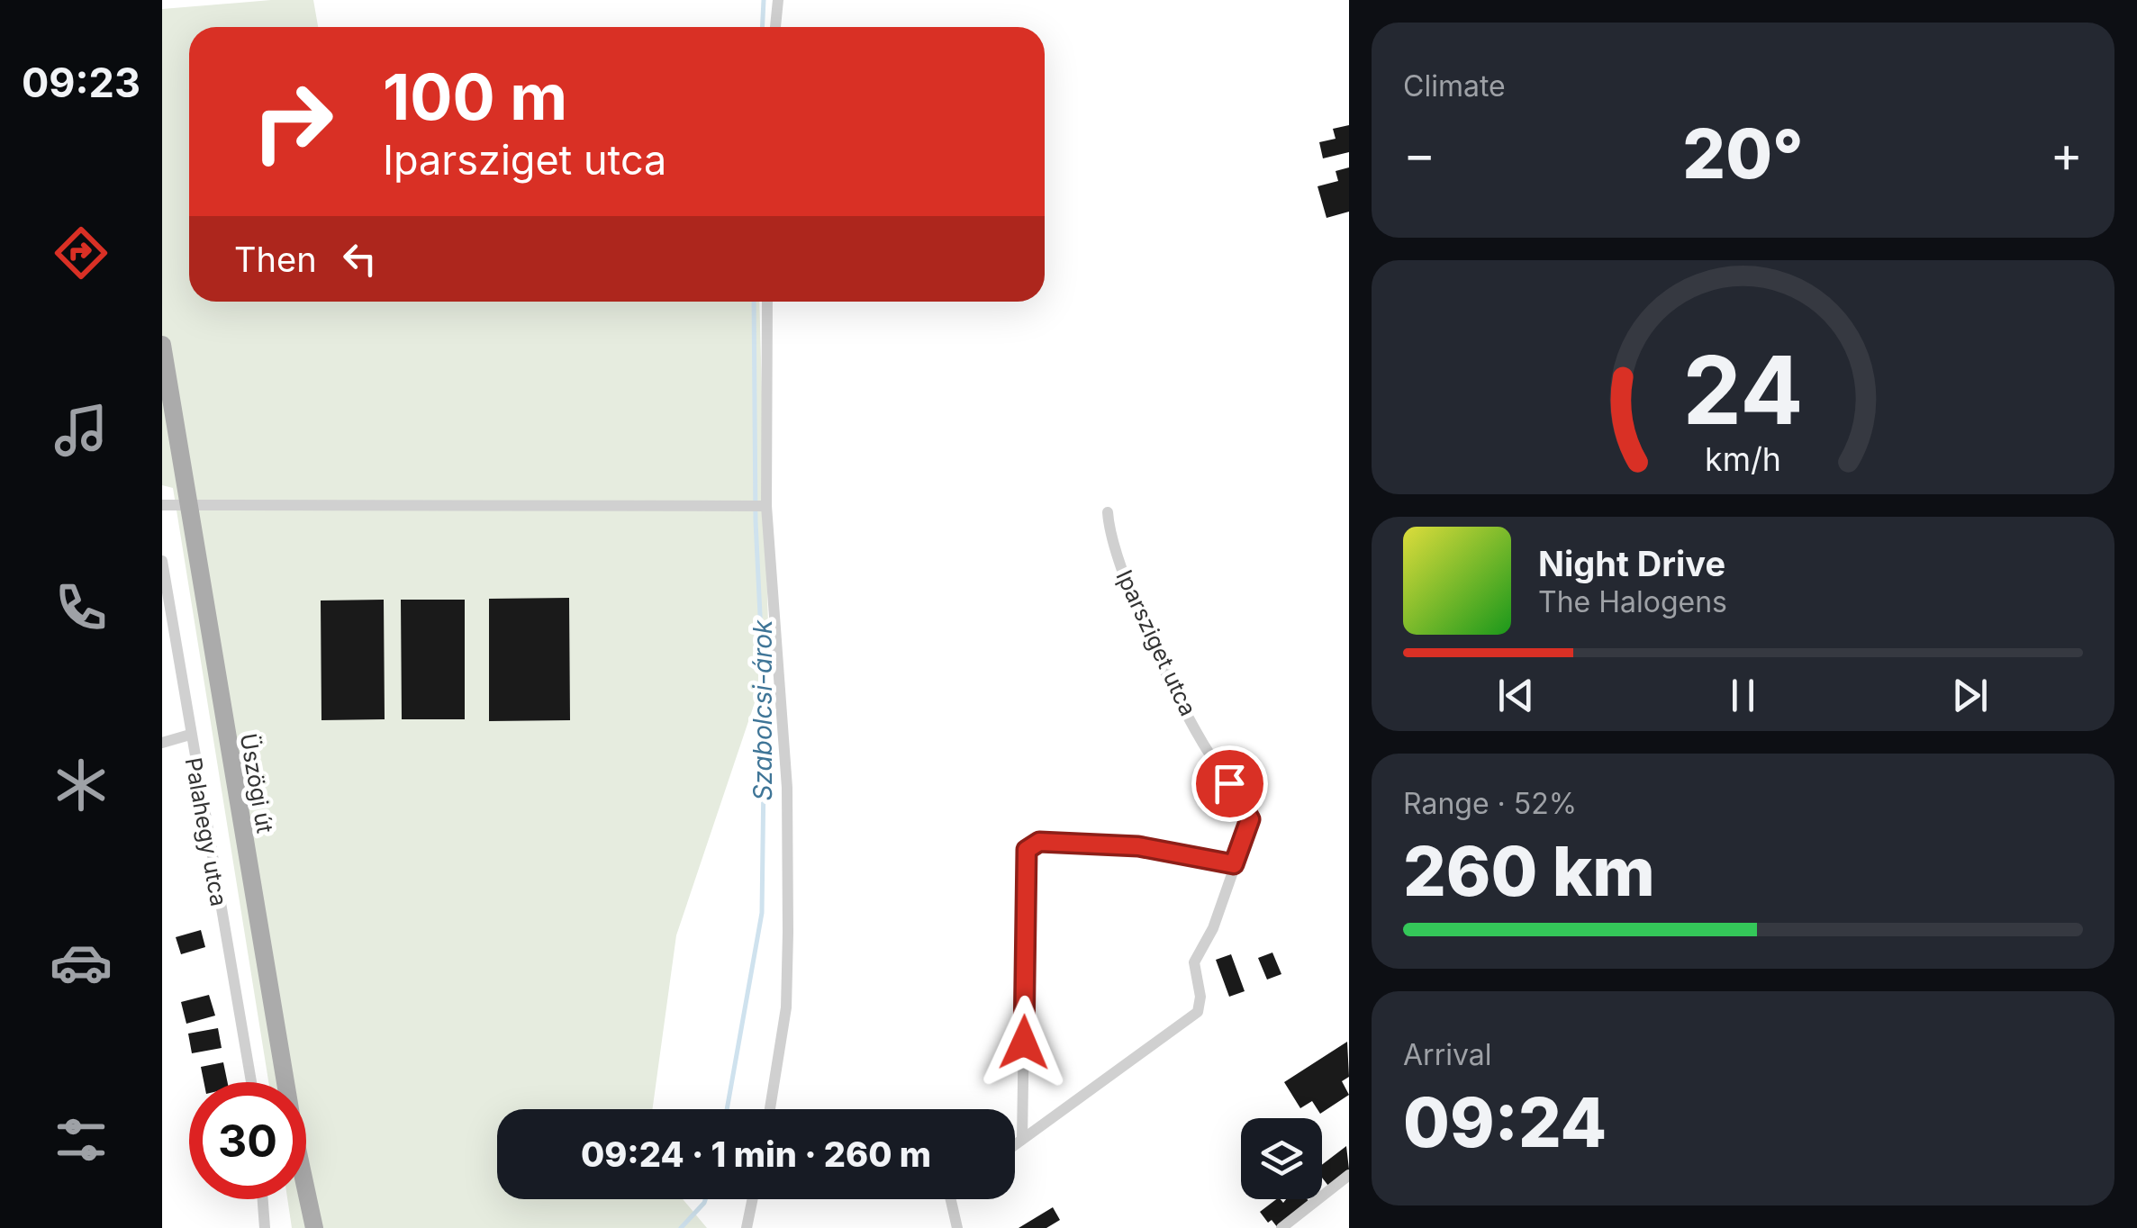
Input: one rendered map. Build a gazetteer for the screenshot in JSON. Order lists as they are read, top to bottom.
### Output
{
  "streets": {
    "main road": ["Üszögi út"],
    "street": ["Iparsziget utca", "Palahegy utca"]
  },
  "water": ["Szabolcsi-árok"],
  "page": {
    "tabs": "09:23",
    "tile": [
      "Climate",
      ["Range · 52%", "260 km"],
      ["Arrival", "09:24"]
    ],
    "turn": ["100 m", "Iparsziget utca"],
    "heat": ["−", "20°", "+"],
    "then": "Then",
    "song": ["Night Drive", "The Halogens"],
    "limit": "30",
    "trip": "09:24 · 1 min · 260 m",
    "gauge": ["24", "km/h"]
  }
}
